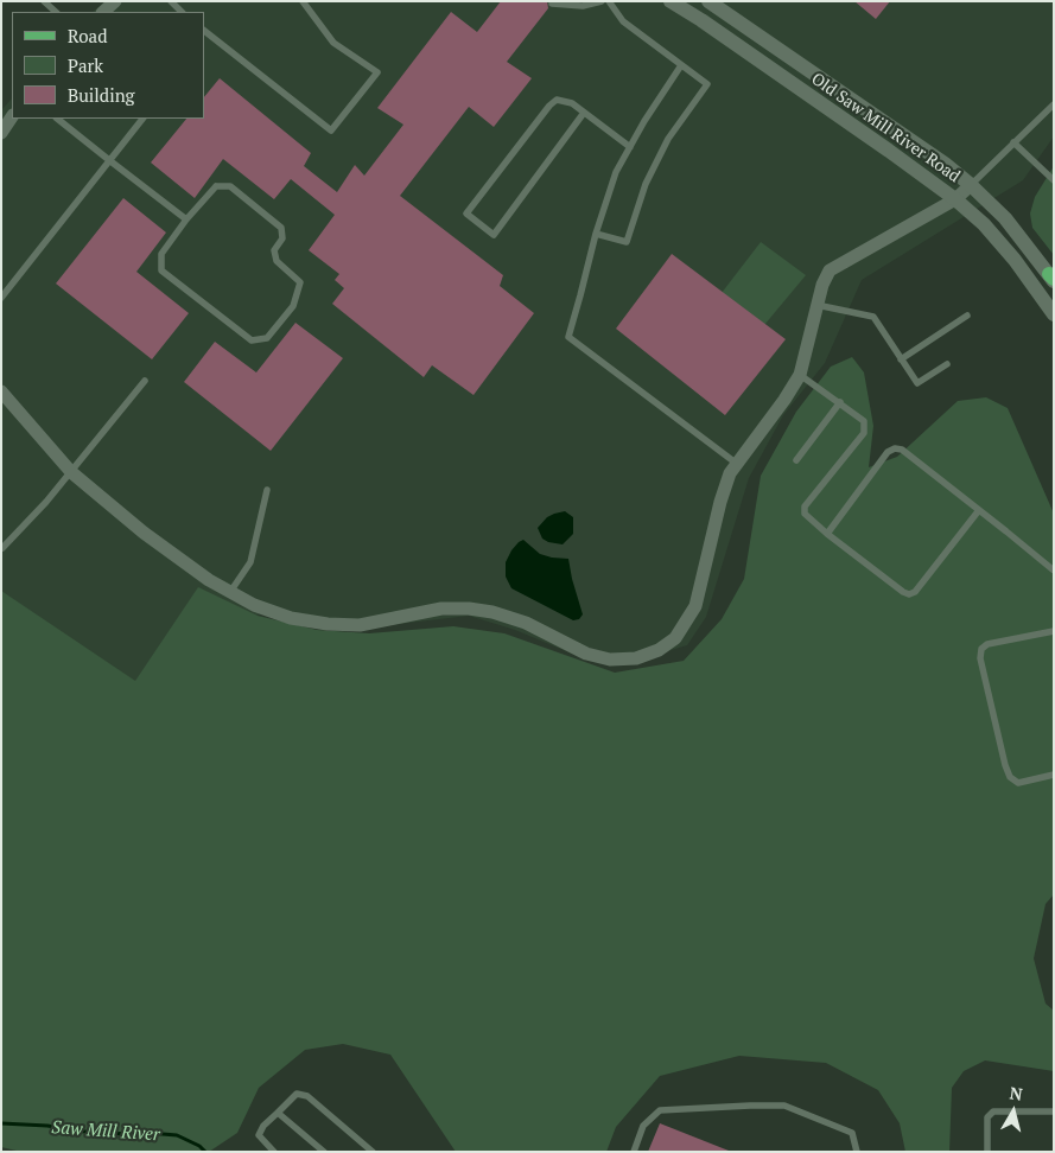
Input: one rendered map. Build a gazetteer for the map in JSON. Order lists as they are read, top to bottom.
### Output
{
  "streets": {
    "street": ["Old Saw Mill River Road"]
  },
  "water": ["Saw Mill River"],
  "legend": ["Road", "Park", "Building"],
  "north": "top"
}
